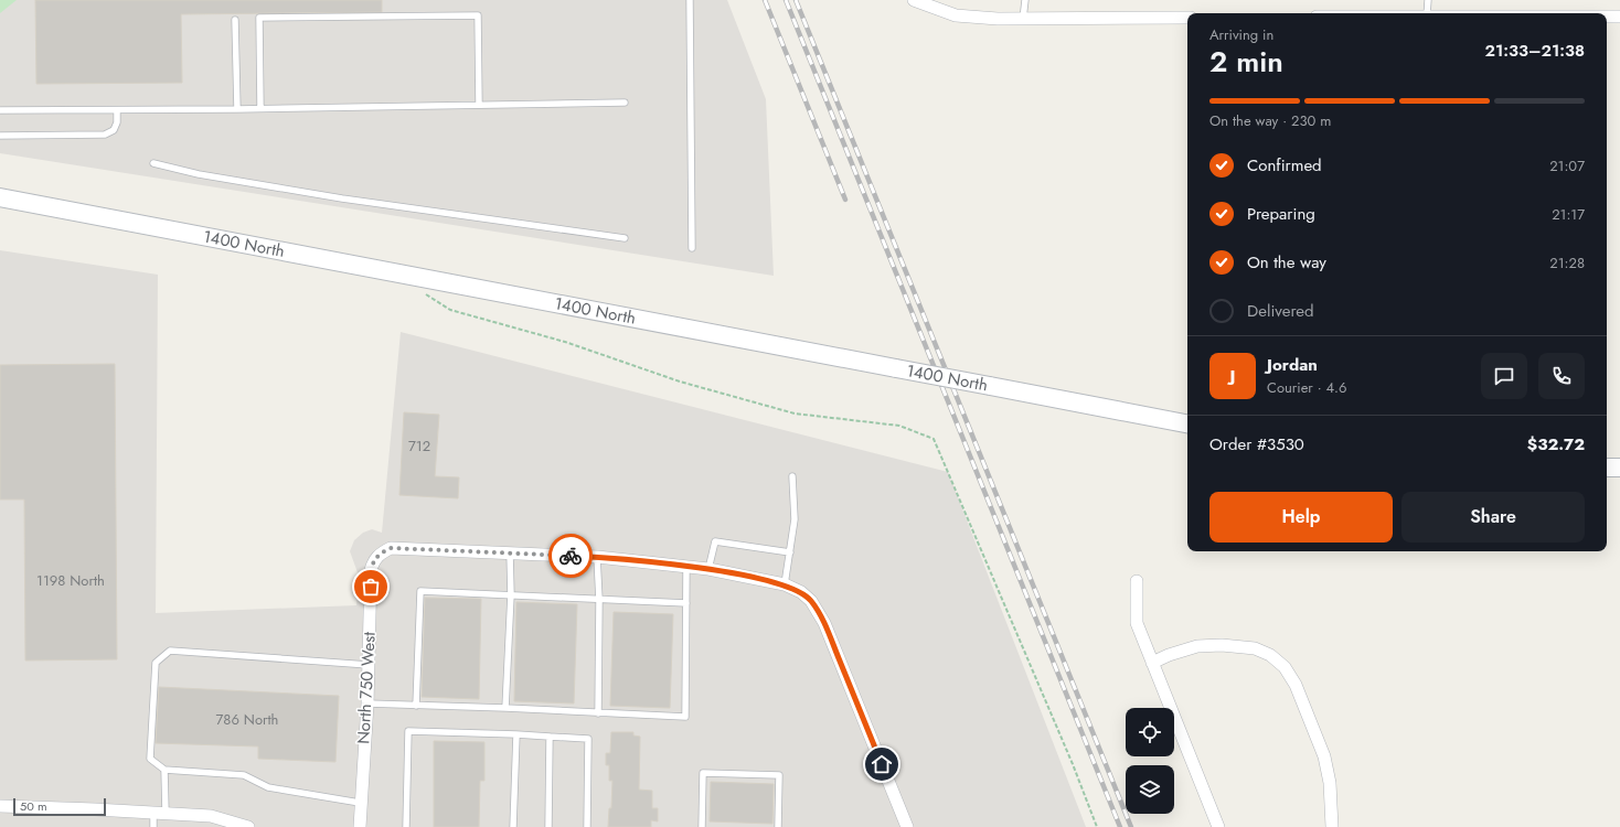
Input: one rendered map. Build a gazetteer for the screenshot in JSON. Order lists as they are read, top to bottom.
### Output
{
  "streets": {
    "main road": ["1400 North"],
    "street": ["North 750 West"]
  },
  "house_numbers": ["712", "1198 North", "786 North"],
  "scale_bar": "50 m",
  "page": {
    "heading": ["2 min", "Arriving in", "21:33–21:38"],
    "panel": [
      "Jordan",
      "Courier · 4.6",
      "Order #3530",
      "$32.72"
    ],
    "bar": "On the way · 230 m",
    "list": [
      ["Confirmed", "21:07"],
      ["Preparing", "21:17"],
      ["On the way", "21:28"],
      "Delivered"
    ],
    "round": "J",
    "buttons": ["Help", "Share"],
    "scale": "50 m"
  }
}
